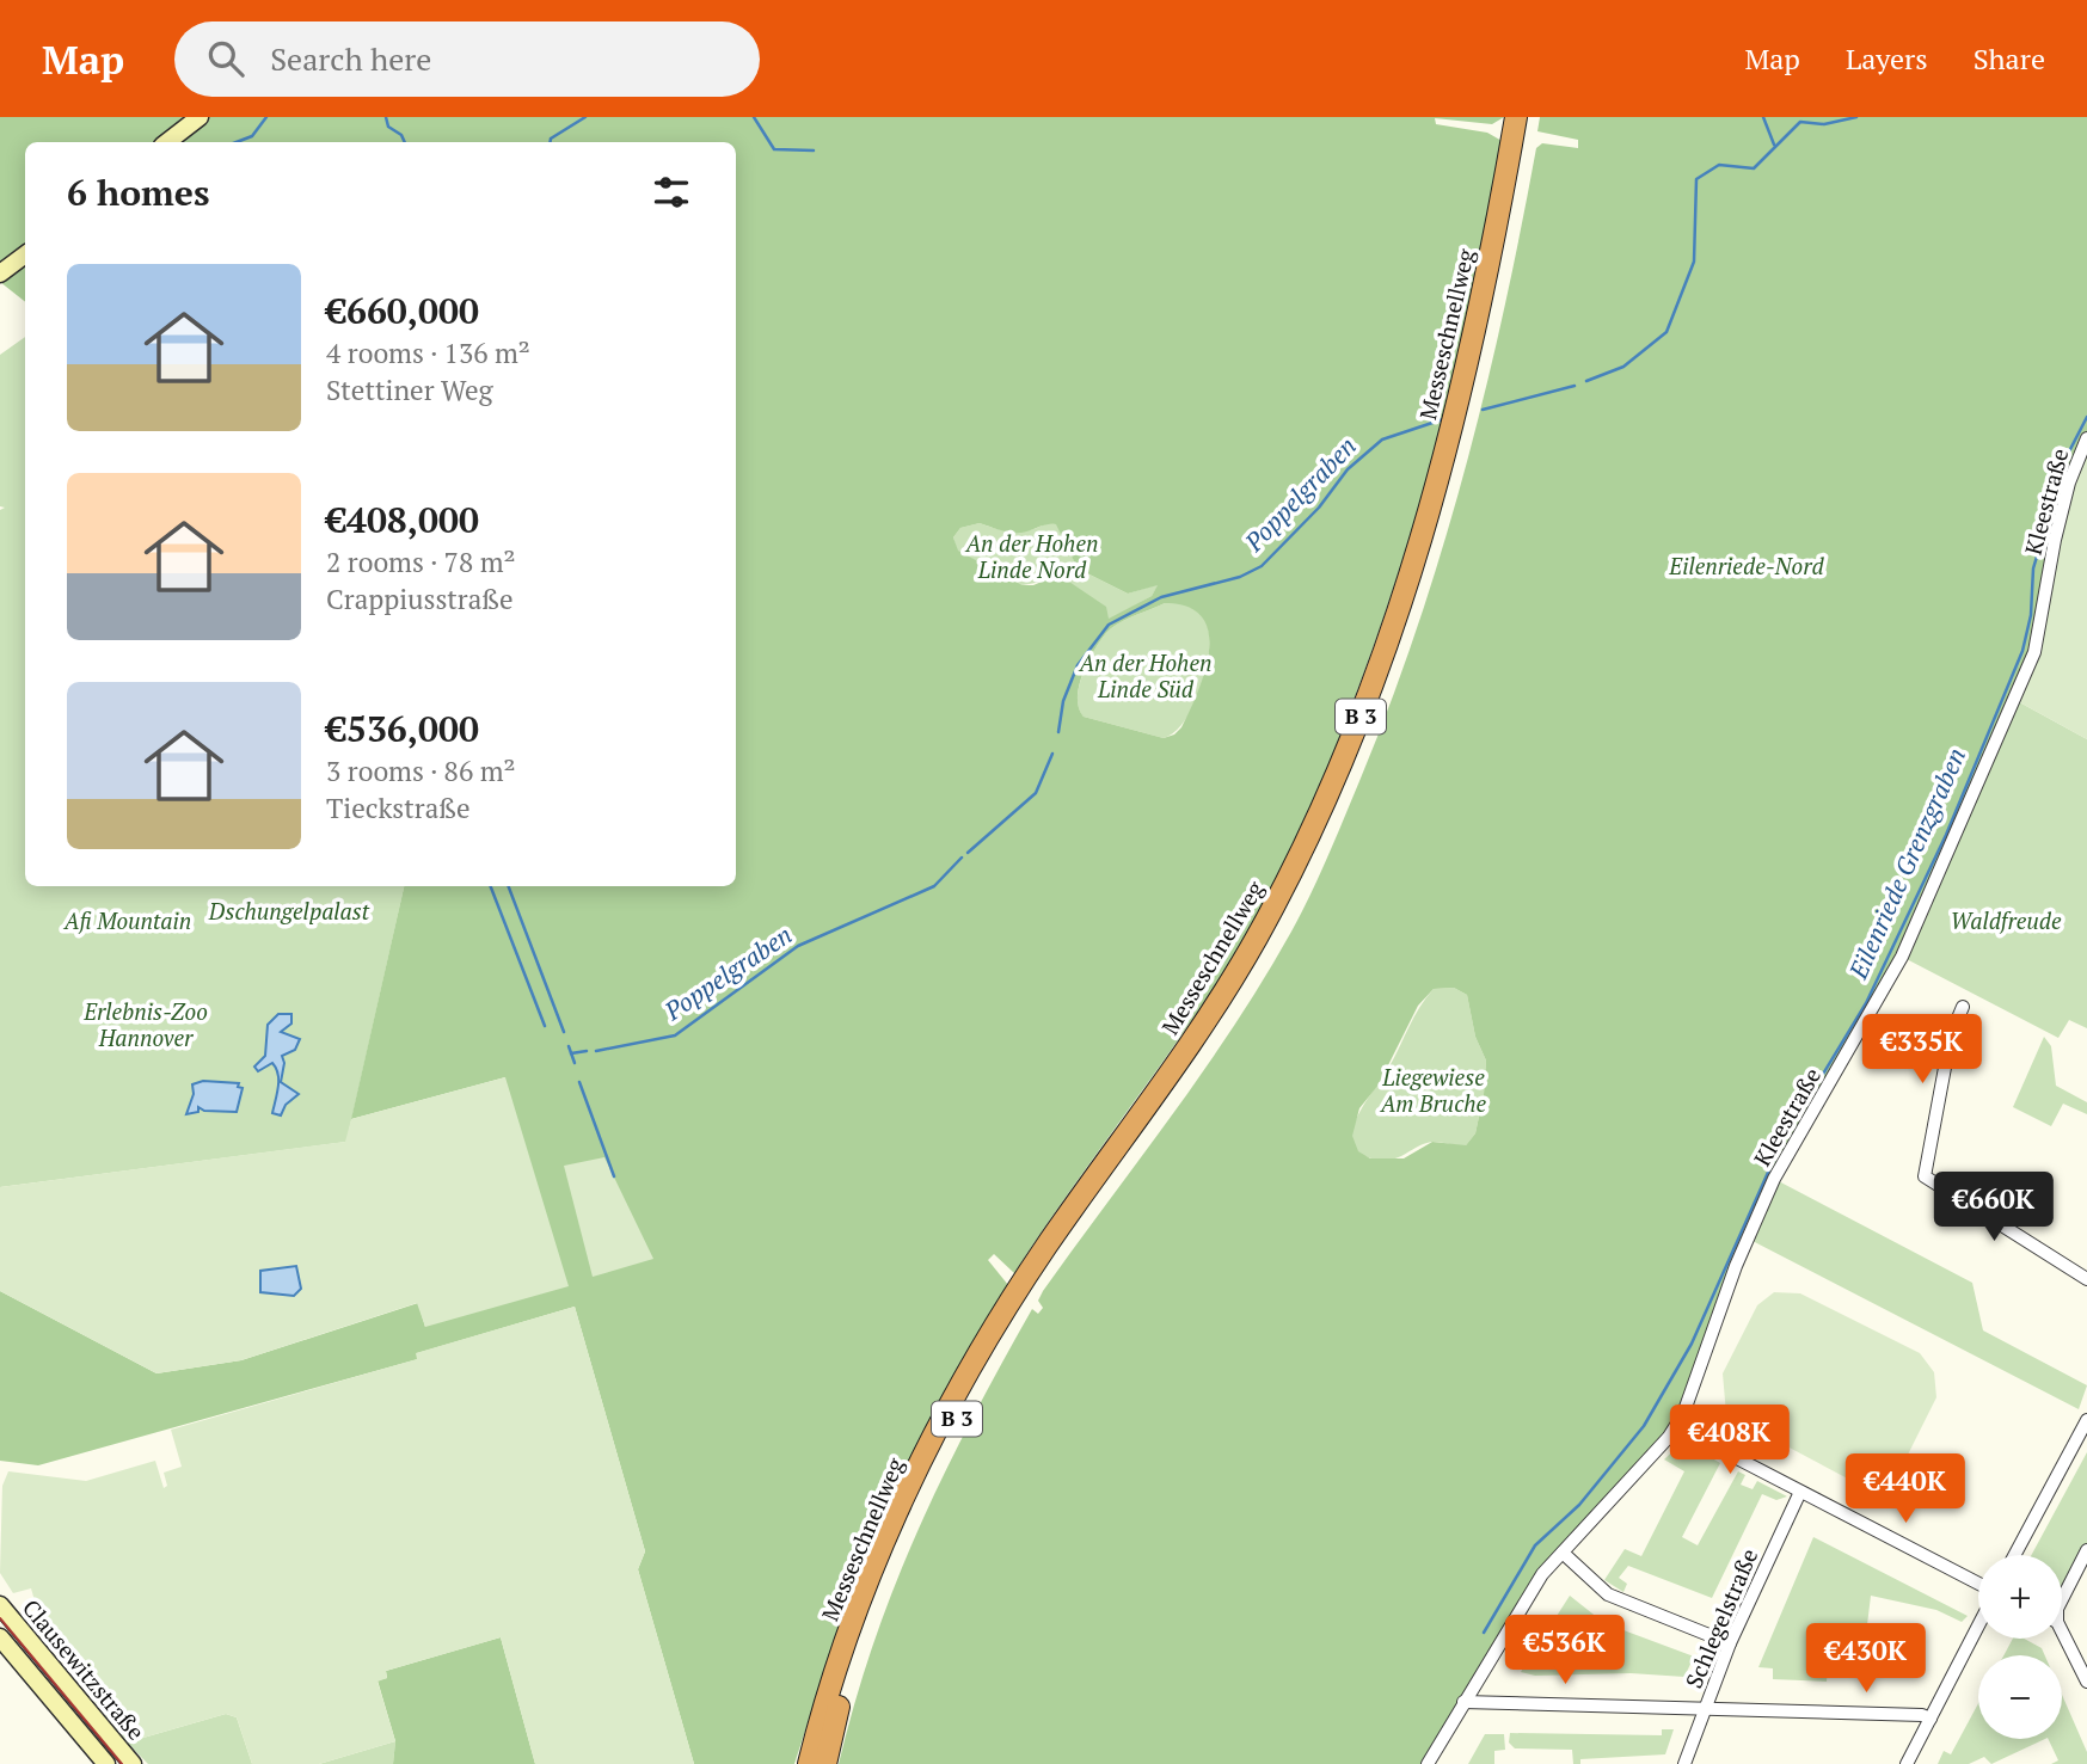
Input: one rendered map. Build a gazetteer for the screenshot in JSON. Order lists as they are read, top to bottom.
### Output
{
  "streets": {
    "highway": ["Messeschnellweg", "B 3"],
    "street": ["Kleestraße", "Schlegelstraße", "Clausewitzstraße"]
  },
  "water": ["Poppelgraben", "Eilenriede Grenzgraben"],
  "parks": [
    "An der Hohen Linde Nord",
    "Eilenriede-Nord",
    "An der Hohen Linde Süd",
    "Dschungelpalast",
    "Afi Mountain",
    "Waldfreude",
    "Erlebnis-Zoo Hannover",
    "Liegewiese Am Bruche"
  ],
  "page": {
    "header": "Map",
    "search": "Search here",
    "nav": ["Map", "Layers", "Share"],
    "heading": "6 homes",
    "list": [
      {
        "name": "€660,000",
        "note": "4 rooms · 136 m² · Stettiner Weg"
      },
      {
        "name": "€408,000",
        "note": "2 rooms · 78 m² · Crappiusstraße"
      },
      {
        "name": "€536,000",
        "note": "3 rooms · 86 m² · Tieckstraße"
      }
    ],
    "price": [
      "€335K",
      "€660K",
      "€408K",
      "€440K",
      "€536K",
      "€430K"
    ],
    "map_buttons": ["+", "−"]
  }
}
